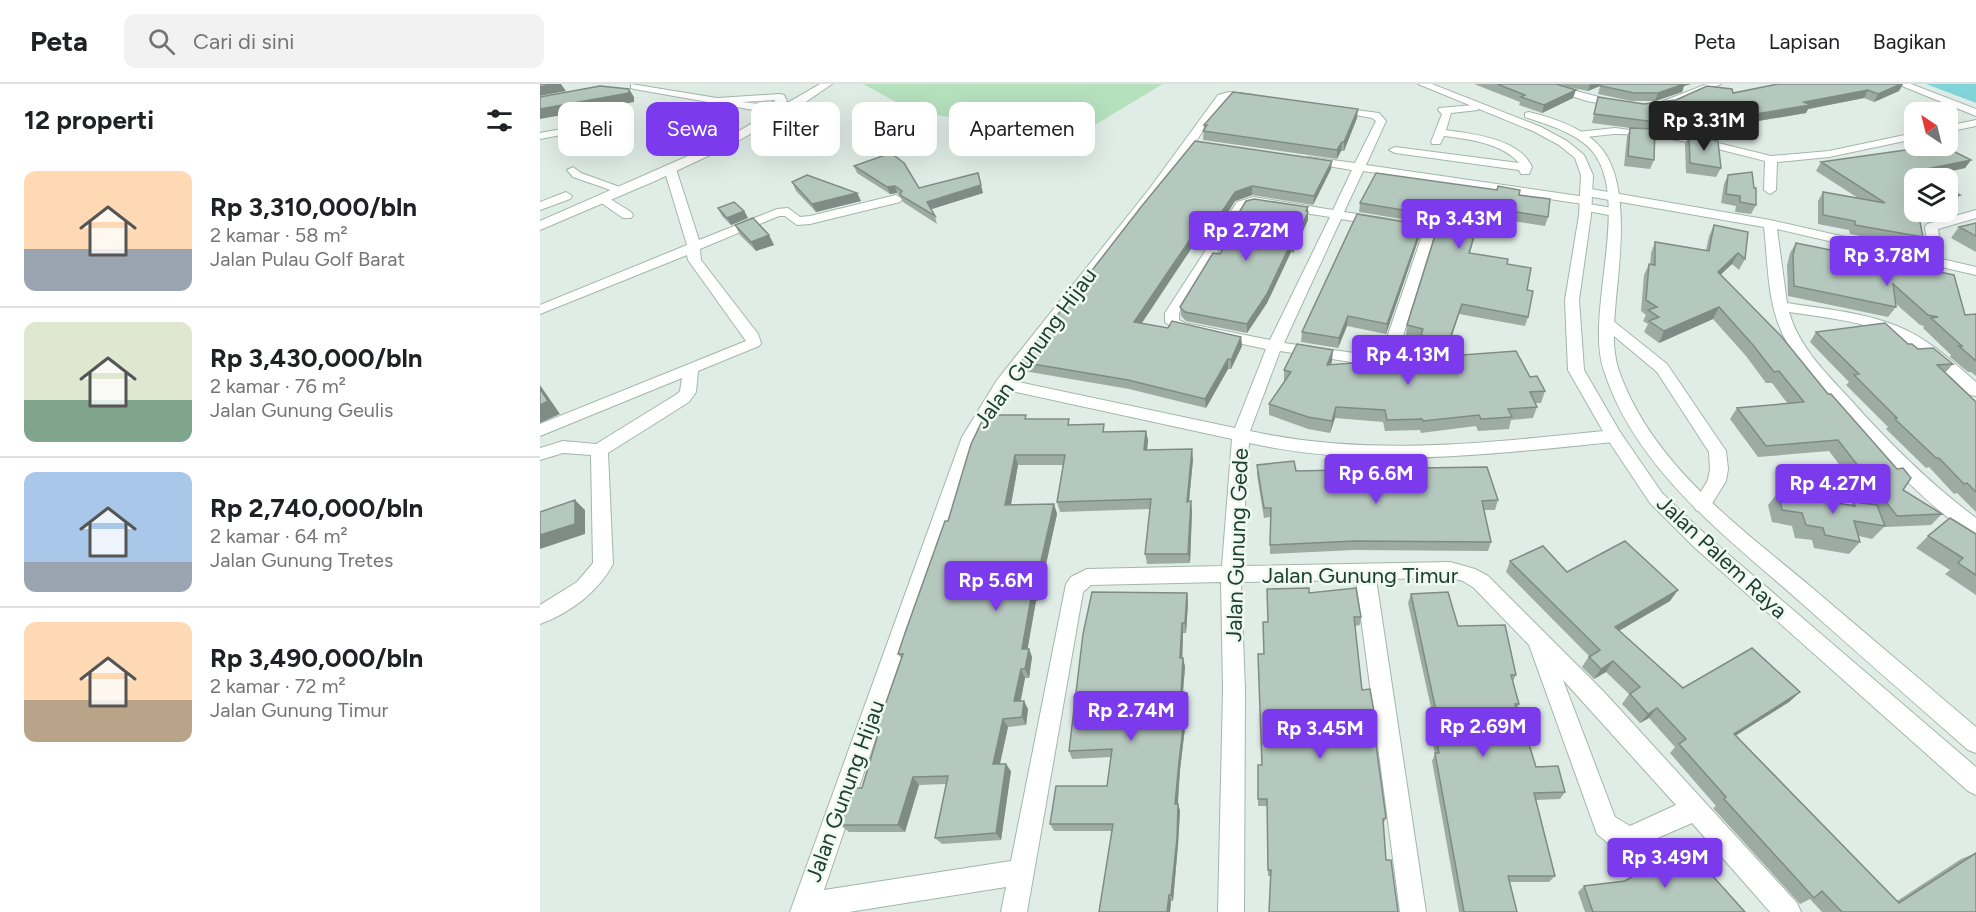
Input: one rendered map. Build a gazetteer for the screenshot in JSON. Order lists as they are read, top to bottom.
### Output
{
  "streets": {
    "street": [
      "Jalan Gunung Hijau",
      "Jalan Gunung Gede",
      "Jalan Palem Raya",
      "Jalan Gunung Timur"
    ]
  },
  "crossings": [
    ["Jalan Gunung Gede", "Jalan Gunung Timur"]
  ],
  "north": "top left",
  "page": {
    "header": "Peta",
    "search": "Cari di sini",
    "nav": ["Peta", "Lapisan", "Bagikan"],
    "heading": "12 properti",
    "price": [
      "Rp 3.31M",
      "Rp 3.43M",
      "Rp 2.72M",
      "Rp 3.78M",
      "Rp 4.13M",
      "Rp 6.6M",
      "Rp 4.27M",
      "Rp 5.6M",
      "Rp 2.74M",
      "Rp 2.69M",
      "Rp 3.45M",
      "Rp 3.49M"
    ],
    "chip": [
      "Beli",
      "Sewa",
      "Filter",
      "Baru",
      "Apartemen"
    ],
    "list": [
      {
        "name": "Rp 3,310,000/bln",
        "note": "2 kamar · 58 m² · Jalan Pulau Golf Barat"
      },
      {
        "name": "Rp 3,430,000/bln",
        "note": "2 kamar · 76 m² · Jalan Gunung Geulis"
      },
      {
        "name": "Rp 2,740,000/bln",
        "note": "2 kamar · 64 m² · Jalan Gunung Tretes"
      },
      {
        "name": "Rp 3,490,000/bln",
        "note": "2 kamar · 72 m² · Jalan Gunung Timur"
      }
    ]
  }
}
